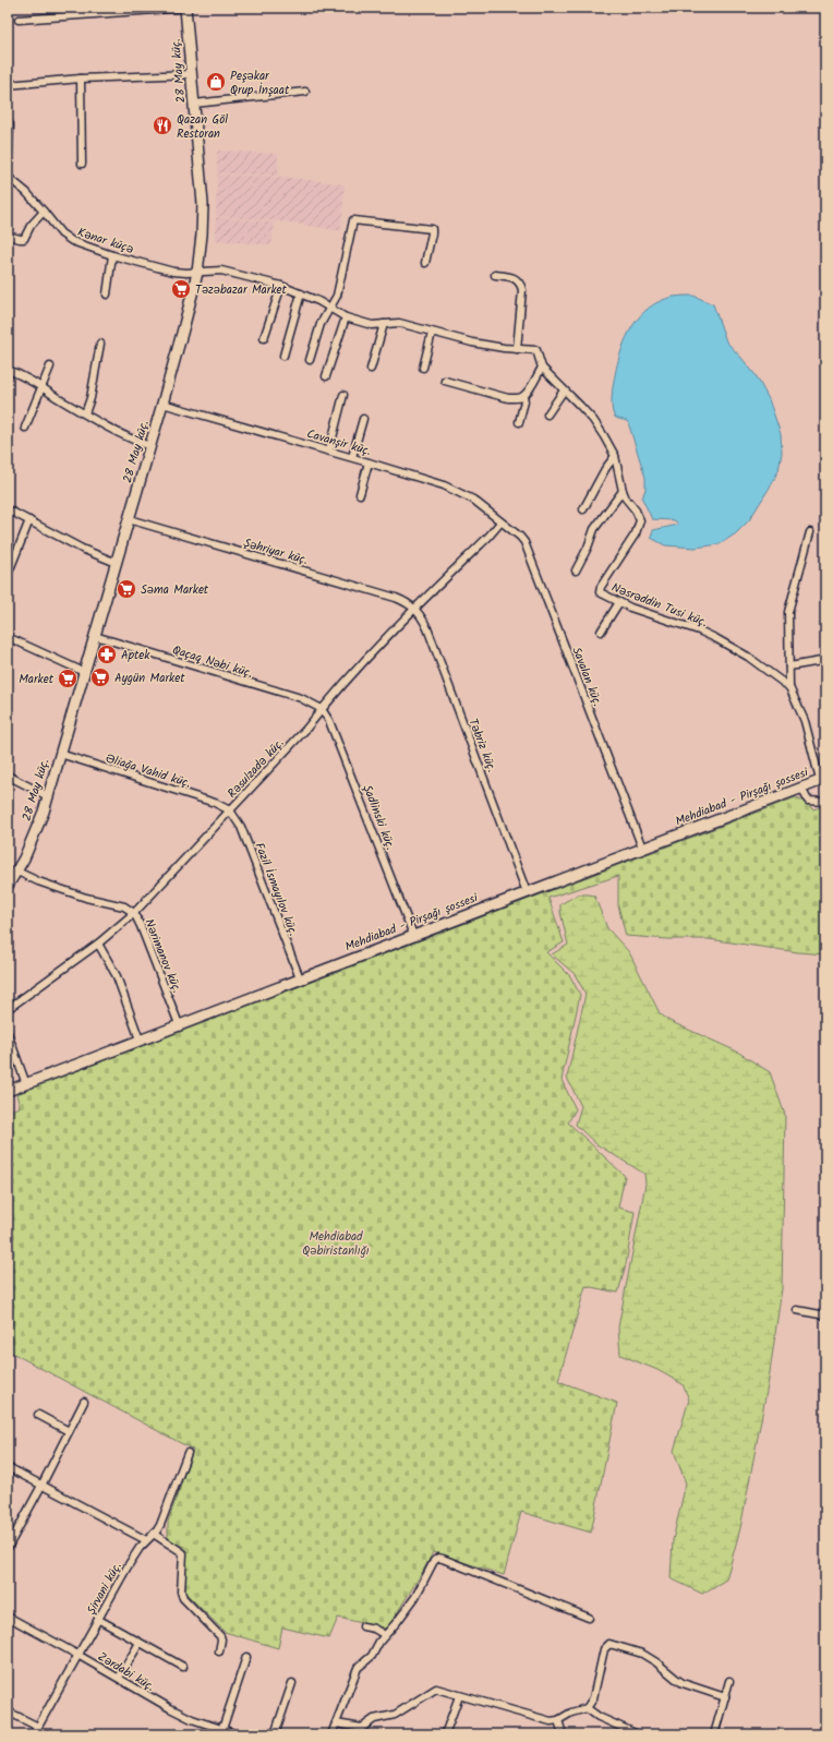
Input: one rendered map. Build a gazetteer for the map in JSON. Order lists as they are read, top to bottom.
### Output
{
  "streets": {
    "street": [
      "28 May küç.",
      "Kənar küçə",
      "Cavanşir küç.",
      "Şəhriyar küç.",
      "Nəsrəddin Tusi küç.",
      "Qaçaq Nəbi küç.",
      "Savalan küç.",
      "Təbriz küç.",
      "Rəsulzadə küç.",
      "Əliağa Vahid küç.",
      "Mehdiabad - Pirşağı şossesi",
      "Şadlinski küç.",
      "Fazil İsmayılov küç.",
      "Nərimanov küç.",
      "Şirvani küç.",
      "Zərdabi küç."
    ]
  },
  "crossings": [
    ["28 May küç.", "Kənar küçə"],
    ["28 May küç.", "Cavanşir küç."],
    ["28 May küç.", "Şəhriyar küç."],
    ["28 May küç.", "Qaçaq Nəbi küç."],
    ["28 May küç.", "Əliağa Vahid küç."],
    ["28 May küç.", "Nərimanov küç."],
    ["Kənar küçə", "Nəsrəddin Tusi küç."],
    ["Cavanşir küç.", "Savalan küç."],
    ["Cavanşir küç.", "Rəsulzadə küç."],
    ["Şəhriyar küç.", "Təbriz küç."],
    ["Şəhriyar küç.", "Rəsulzadə küç."],
    ["Nəsrəddin Tusi küç.", "Mehdiabad - Pirşağı şossesi"],
    ["Qaçaq Nəbi küç.", "Rəsulzadə küç."],
    ["Qaçaq Nəbi küç.", "Şadlinski küç."],
    ["Savalan küç.", "Rəsulzadə küç."],
    ["Savalan küç.", "Mehdiabad - Pirşağı şossesi"],
    ["Təbriz küç.", "Rəsulzadə küç."],
    ["Təbriz küç.", "Mehdiabad - Pirşağı şossesi"],
    ["Rəsulzadə küç.", "Əliağa Vahid küç."],
    ["Rəsulzadə küç.", "Şadlinski küç."],
    ["Rəsulzadə küç.", "Fazil İsmayılov küç."],
    ["Rəsulzadə küç.", "Nərimanov küç."],
    ["Əliağa Vahid küç.", "Fazil İsmayılov küç."],
    ["Mehdiabad - Pirşağı şossesi", "Şadlinski küç."],
    ["Mehdiabad - Pirşağı şossesi", "Fazil İsmayılov küç."],
    ["Mehdiabad - Pirşağı şossesi", "Nərimanov küç."],
    ["Şirvani küç.", "Zərdabi küç."]
  ],
  "parks": ["Mehdiabad Qəbiristanlığı"],
  "places": {
    "shop": ["Peşəkar Qrup İnşaat"],
    "restaurant": ["Qazan Göl Restoran"],
    "supermarket": [
      "Təzəbazar Market",
      "Səma Market",
      "Aygün Market",
      "Market"
    ],
    "pharmacy": ["Aptek"]
  }
}
